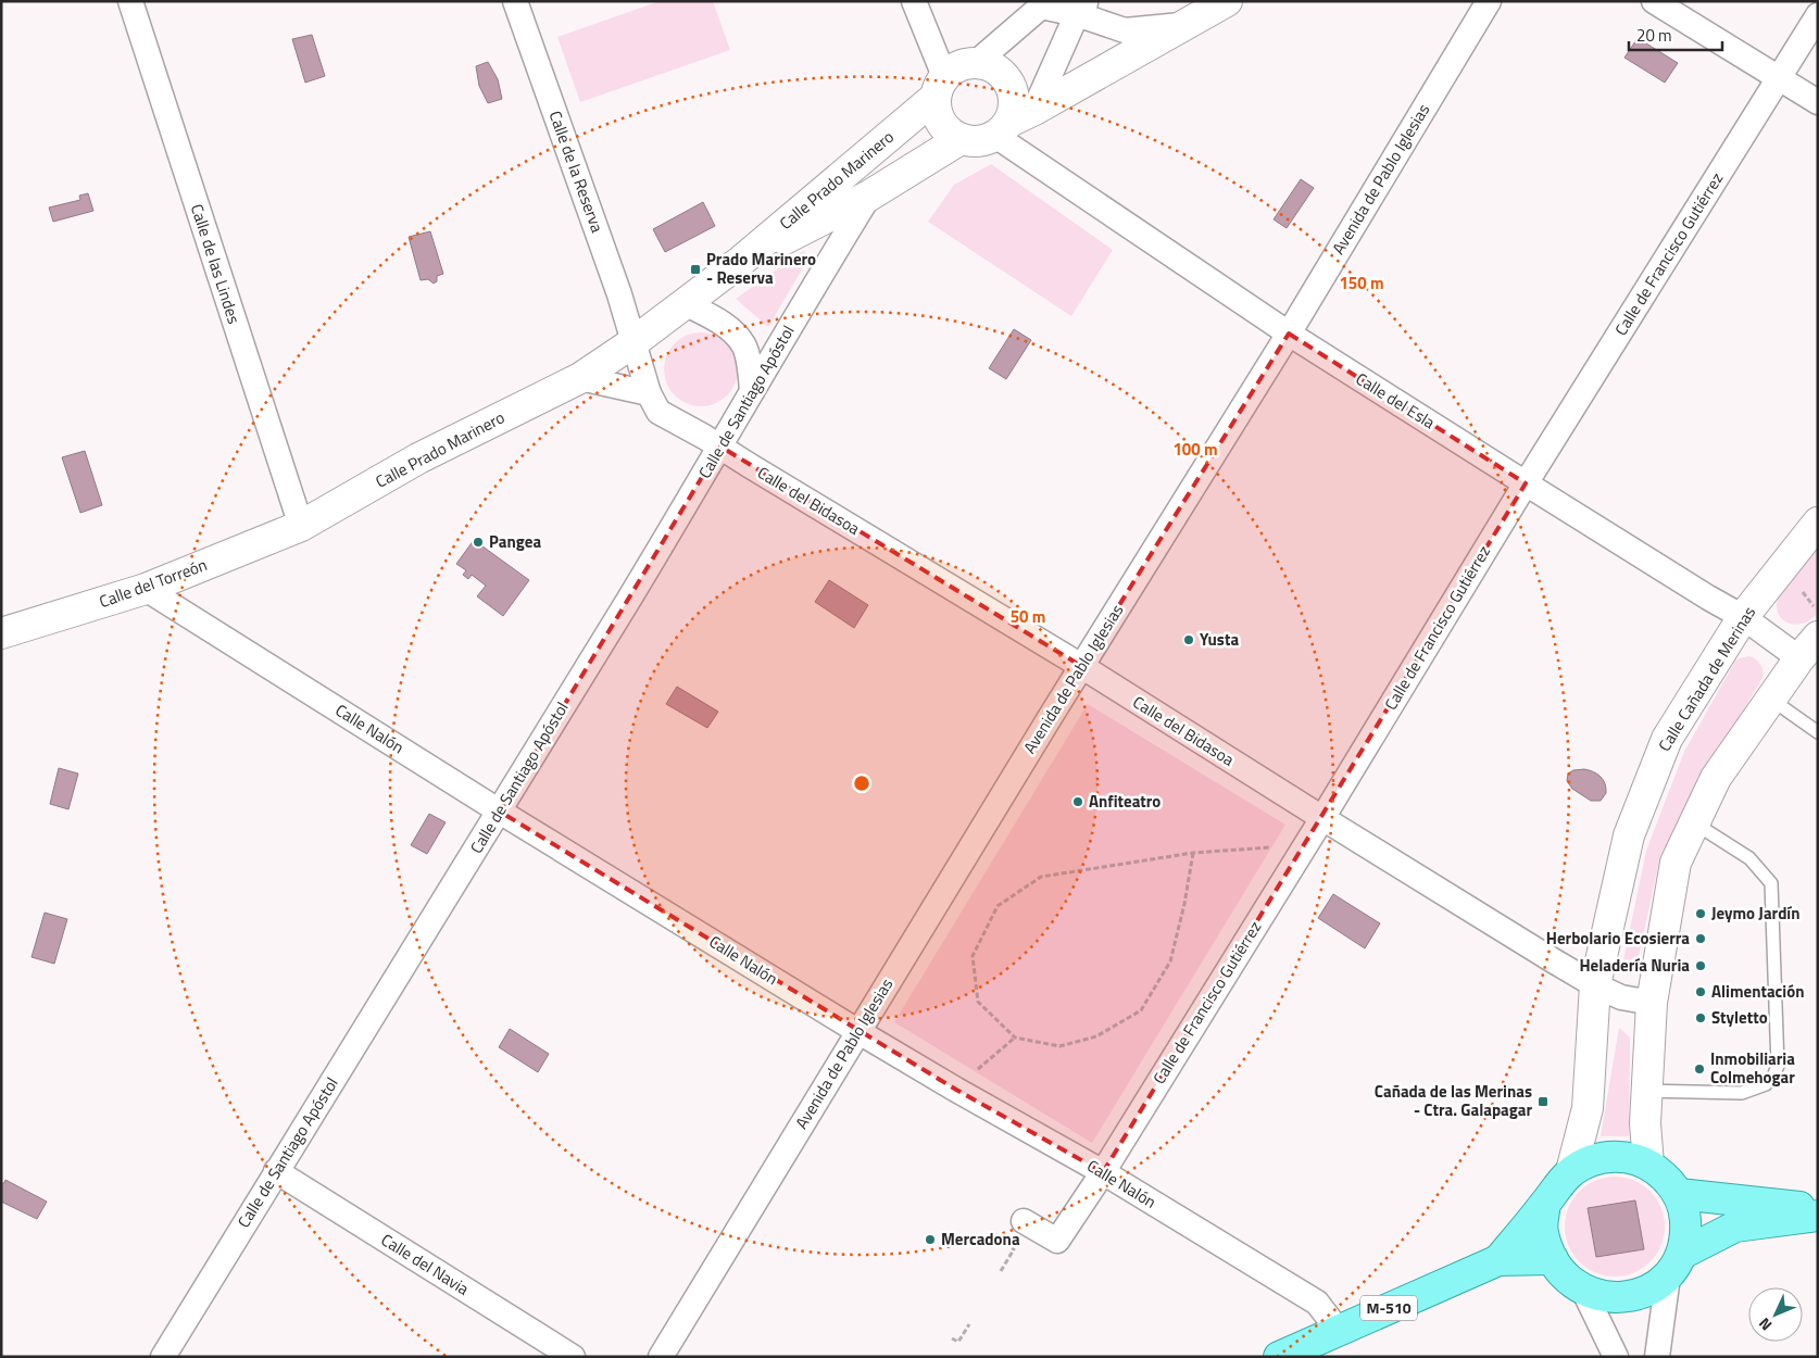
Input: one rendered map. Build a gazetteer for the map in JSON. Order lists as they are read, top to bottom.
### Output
{
  "streets": {
    "main road": ["M-510"],
    "street": [
      "Calle de la Reserva",
      "Avenida de Pablo Iglesias",
      "Calle Prado Marinero",
      "Calle de Francisco Gutiérrez",
      "Calle de las Lindes",
      "Calle del Esla",
      "Calle de Santiago Apóstol",
      "Calle del Bidasoa",
      "Calle del Torreón",
      "Calle Cañada de Merinas",
      "Calle Nalón",
      "Calle del Navia"
    ]
  },
  "crossings": [
    ["Calle de la Reserva", "Calle Prado Marinero"],
    ["Calle de la Reserva", "Calle de Santiago Apóstol"],
    ["Calle de la Reserva", "Calle del Bidasoa"],
    ["Avenida de Pablo Iglesias", "Calle del Esla"],
    ["Avenida de Pablo Iglesias", "Calle del Bidasoa"],
    ["Avenida de Pablo Iglesias", "Calle Nalón"],
    ["Calle Prado Marinero", "Calle de las Lindes"],
    ["Calle Prado Marinero", "Calle del Esla"],
    ["Calle Prado Marinero", "Calle de Santiago Apóstol"],
    ["Calle Prado Marinero", "Calle del Bidasoa"],
    ["Calle Prado Marinero", "Calle del Torreón"],
    ["Calle de Francisco Gutiérrez", "Calle del Esla"],
    ["Calle de Francisco Gutiérrez", "Calle del Bidasoa"],
    ["Calle de Francisco Gutiérrez", "Calle Nalón"],
    ["Calle de las Lindes", "Calle del Torreón"],
    ["Calle del Esla", "Calle Cañada de Merinas"],
    ["Calle de Santiago Apóstol", "Calle del Bidasoa"],
    ["Calle de Santiago Apóstol", "Calle Nalón"],
    ["Calle de Santiago Apóstol", "Calle del Navia"],
    ["Calle del Bidasoa", "Calle Cañada de Merinas"],
    ["Calle del Torreón", "Calle Nalón"],
    ["Calle Cañada de Merinas", "M-510"],
    ["Calle Nalón", "M-510"]
  ],
  "places": {
    "transit": ["Prado Marinero - Reserva", "Cañada de las Merinas - Ctra. Galapagar"],
    "other": [
      "Pangea",
      "Yusta",
      "Anfiteatro",
      "Jeymo Jardín",
      "Herbolario Ecosierra",
      "Heladería Nuria",
      "Alimentación",
      "Styletto",
      "Inmobiliaria Colmehogar",
      "Mercadona"
    ]
  },
  "scale_bar": "20 m",
  "north": "bottom left",
  "rings": ["150 m", "100 m", "50 m"]
}
